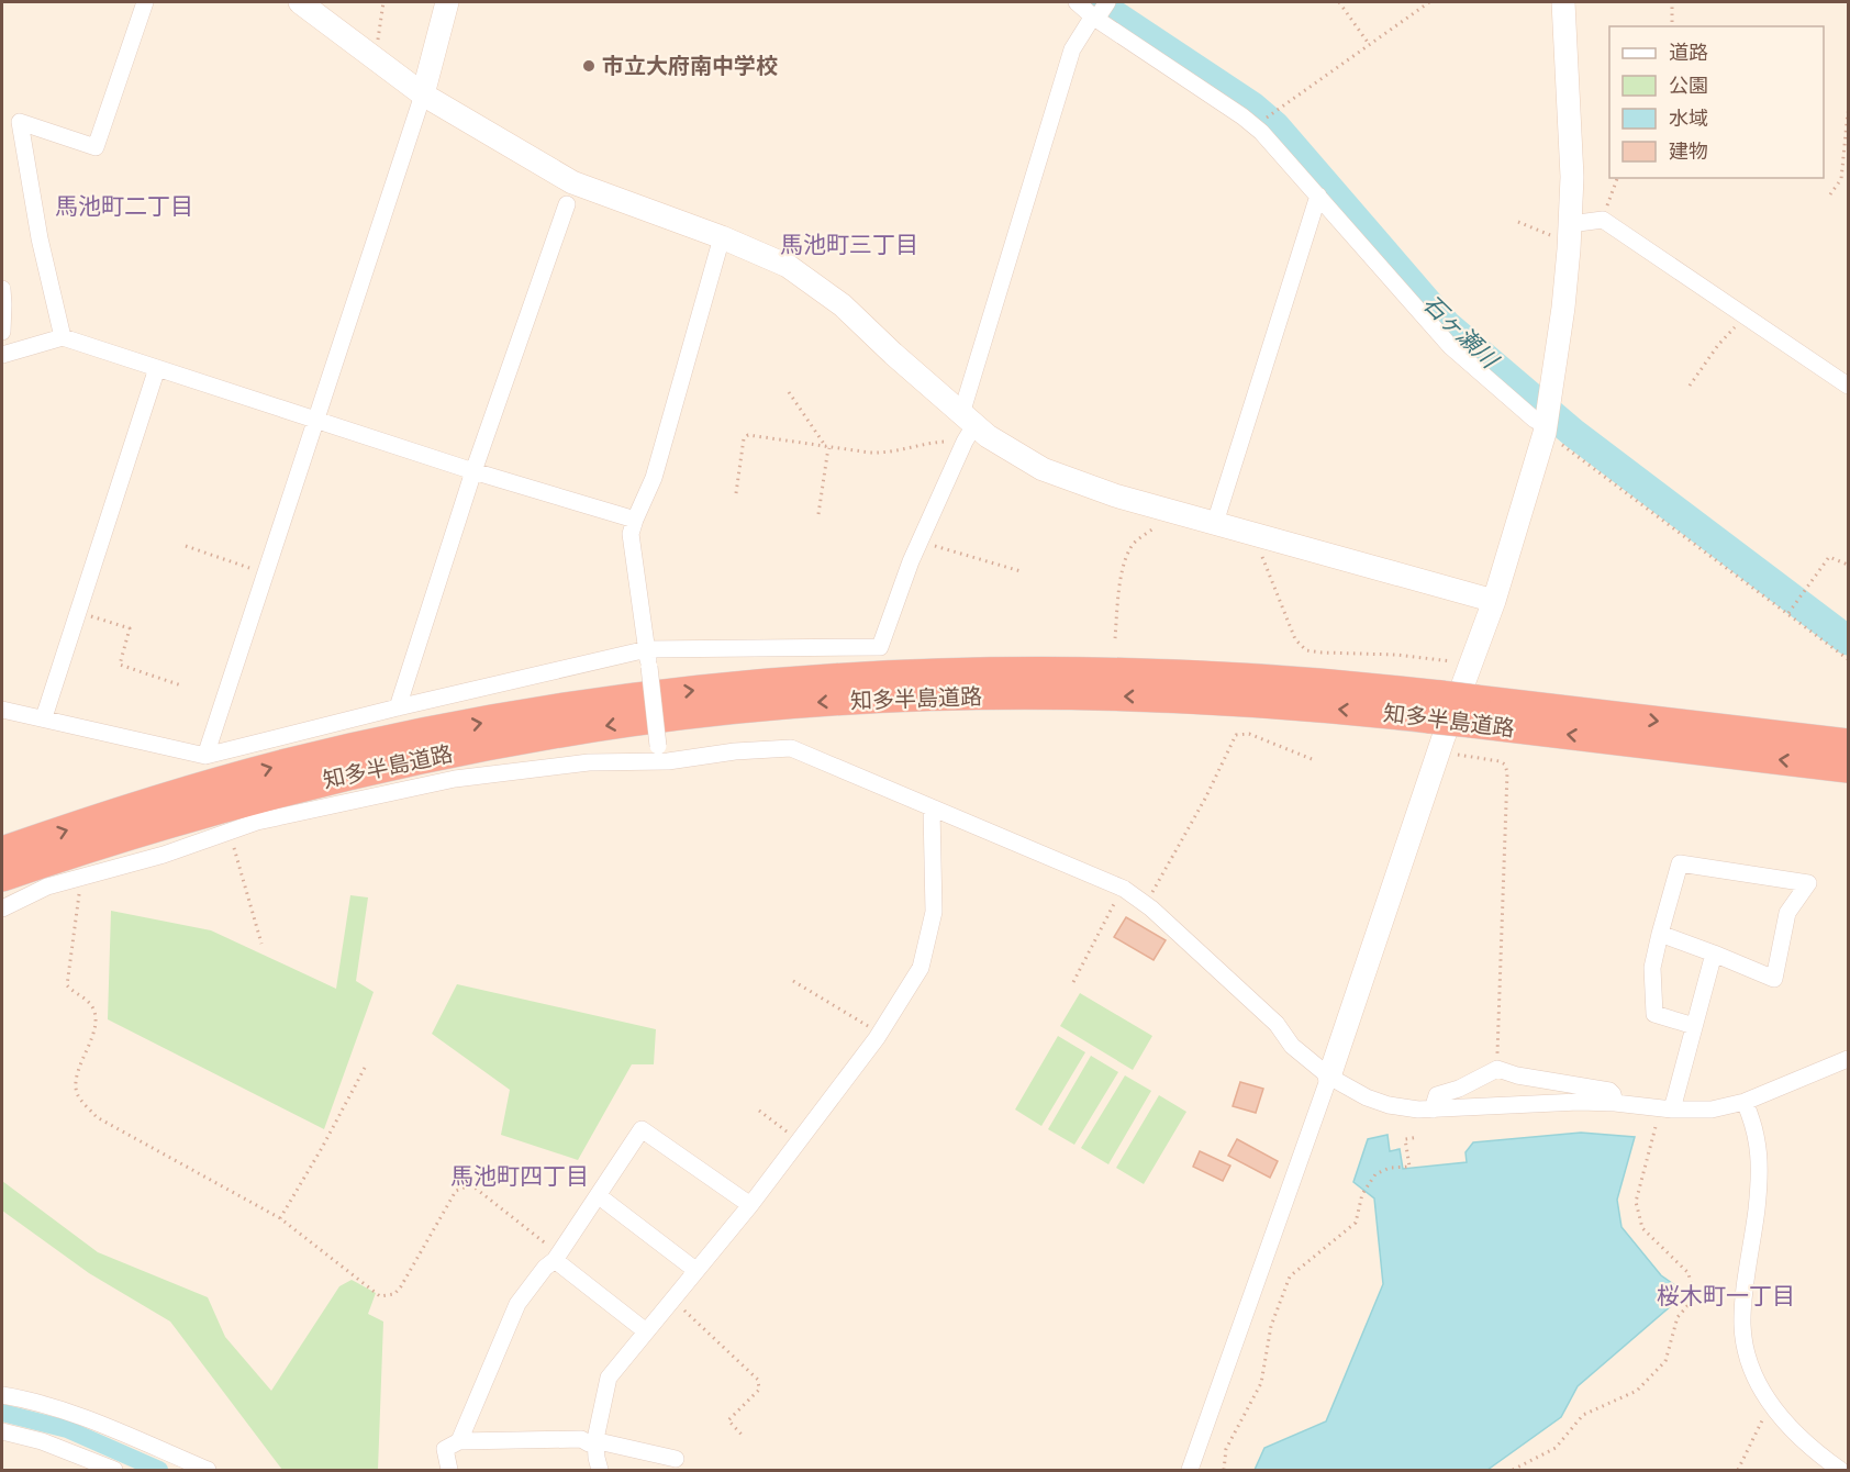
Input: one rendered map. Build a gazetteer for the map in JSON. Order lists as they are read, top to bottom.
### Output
{
  "streets": {
    "highway": ["知多半島道路"]
  },
  "districts": [
    "馬池町二丁目",
    "馬池町三丁目",
    "馬池町四丁目",
    "桜木町一丁目"
  ],
  "water": ["石ヶ瀬川"],
  "places": ["市立大府南中学校"],
  "legend": [
    "道路",
    "公園",
    "水域",
    "建物"
  ]
}
